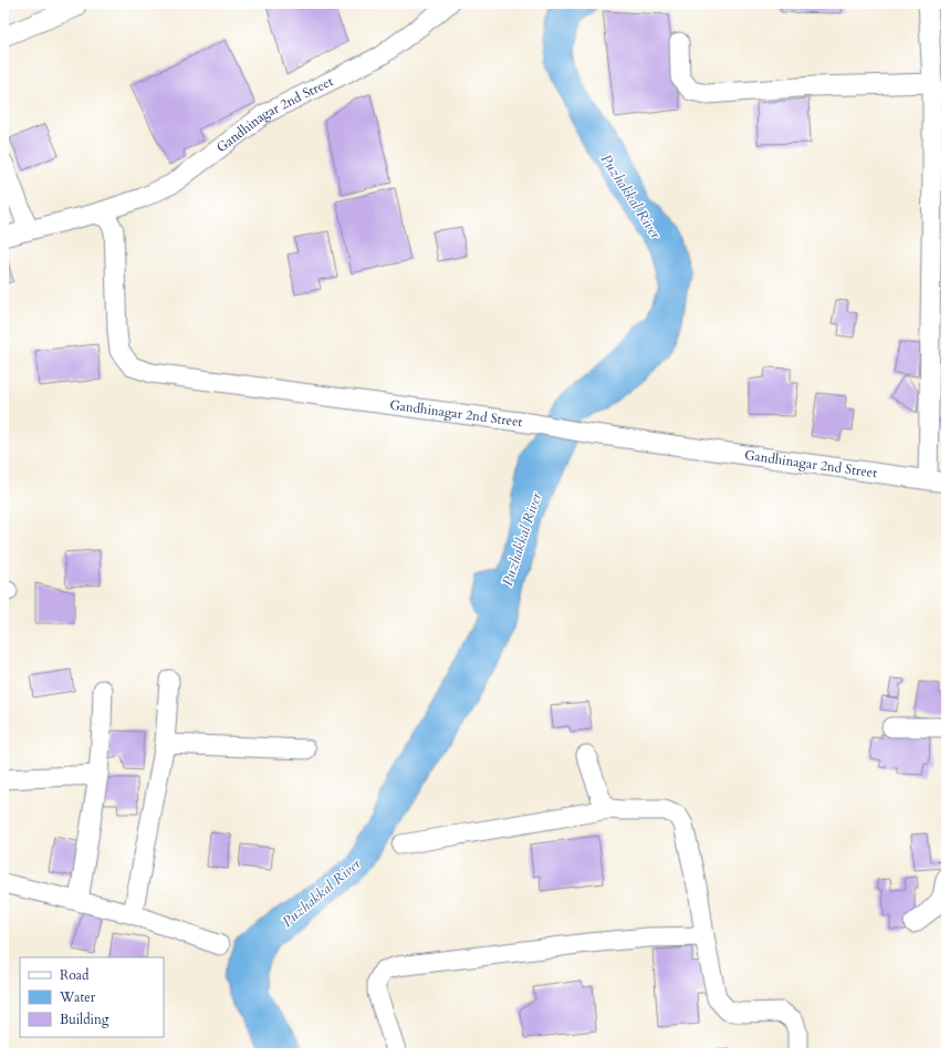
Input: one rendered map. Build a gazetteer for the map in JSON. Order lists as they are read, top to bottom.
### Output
{
  "streets": {
    "street": ["Gandhinagar 2nd Street"]
  },
  "water": ["Puzhakkal River"],
  "legend": ["Road", "Water", "Building"]
}
